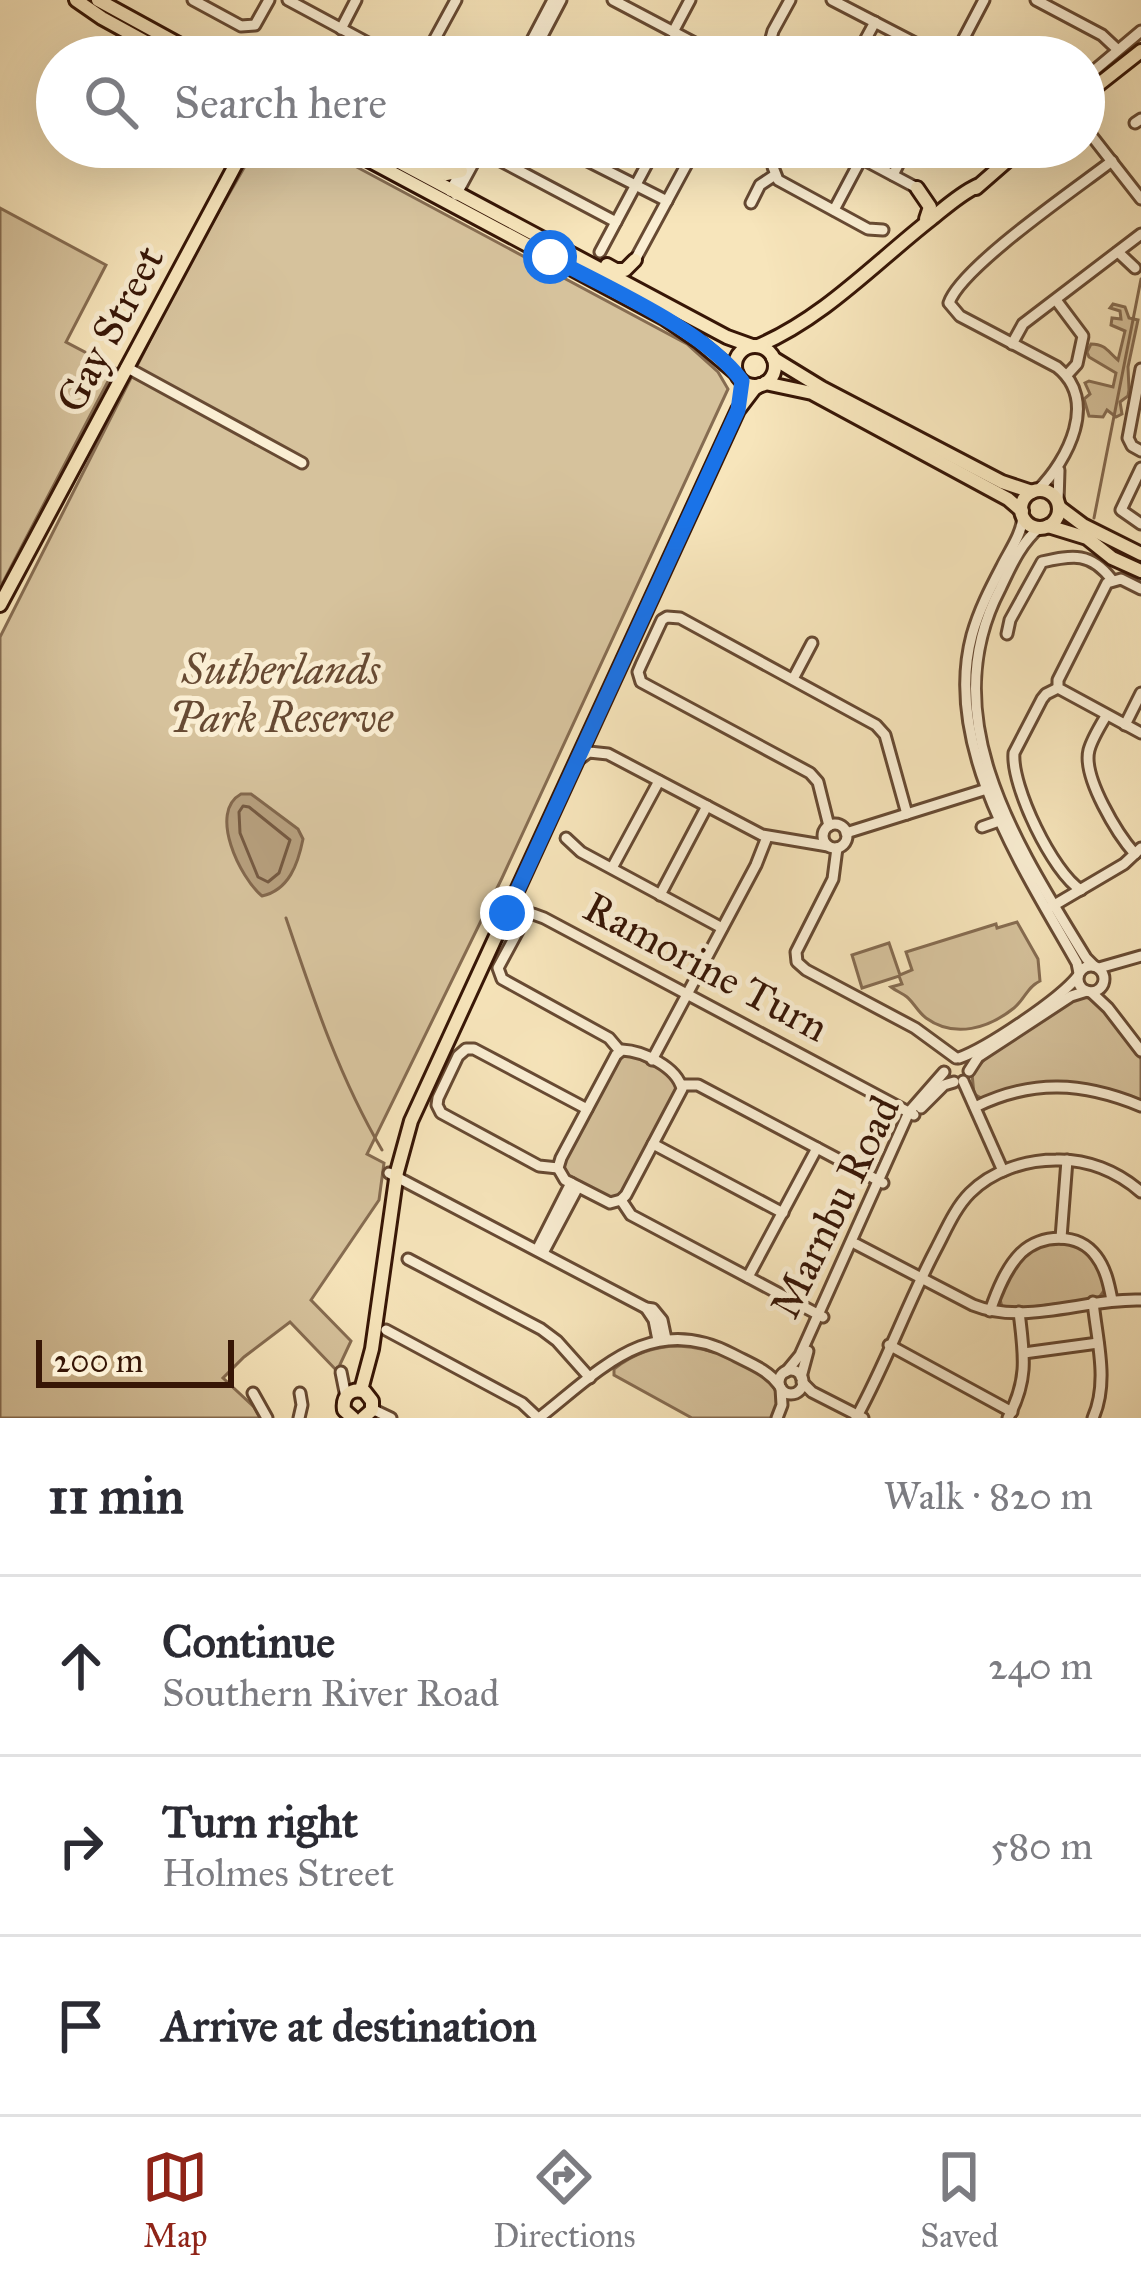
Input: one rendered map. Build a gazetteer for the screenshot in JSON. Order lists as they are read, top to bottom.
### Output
{
  "streets": {
    "main road": ["Gay Street"],
    "street": ["Ramorine Turn", "Marnbu Road"]
  },
  "crossings": [
    ["Ramorine Turn", "Marnbu Road"]
  ],
  "parks": ["Sutherlands Park Reserve"],
  "scale_bar": "200 m",
  "page": {
    "search": "Search here",
    "scale": "200 m",
    "heading": ["11 min", "Walk · 820 m"],
    "list": [
      ["Continue", "Southern River Road", "240 m"],
      ["Turn right", "Holmes Street", "580 m"],
      "Arrive at destination"
    ],
    "nav": ["Map", "Directions", "Saved"]
  }
}
